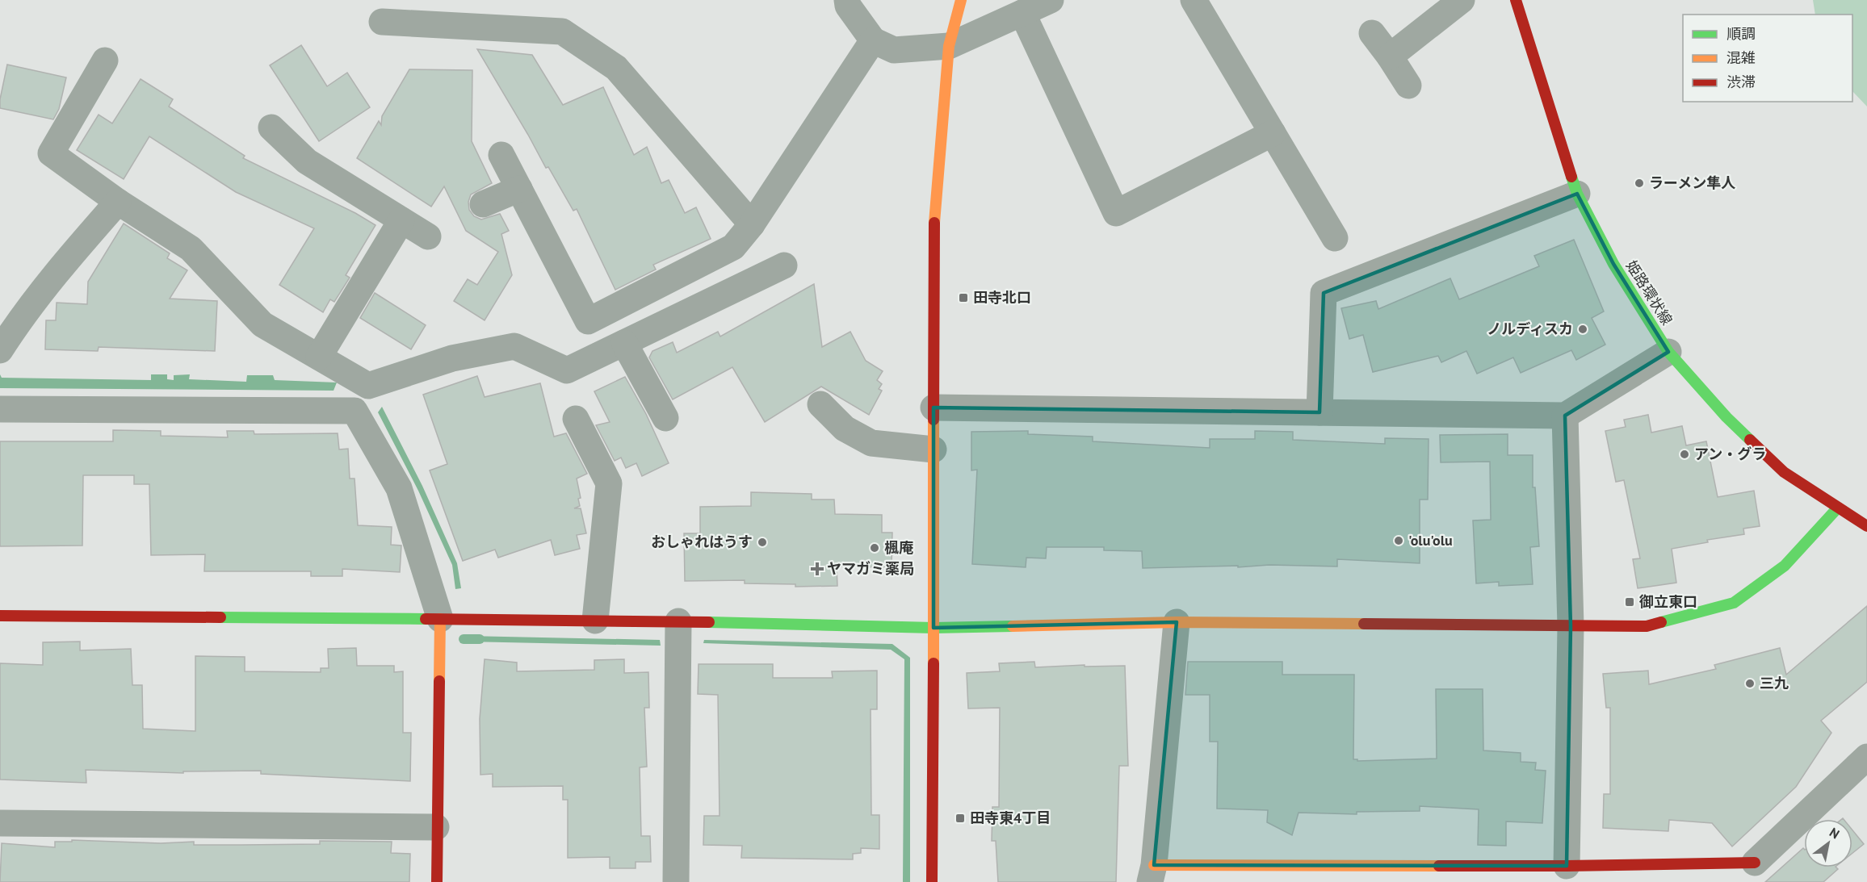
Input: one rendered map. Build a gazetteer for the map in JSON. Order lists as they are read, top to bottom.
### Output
{
  "streets": {
    "street": ["姫路環状線"]
  },
  "places": {
    "other": [
      "ラーメン隼人",
      "ノルディスカ",
      "アン・グラ",
      "'olu'olu",
      "おしゃれはうす",
      "楓庵",
      "三九"
    ],
    "transit": ["田寺北口", "御立東口", "田寺東4丁目"],
    "health": ["ヤマガミ薬局"]
  },
  "legend": ["順調", "混雑", "渋滞"],
  "north": "top right"
}
